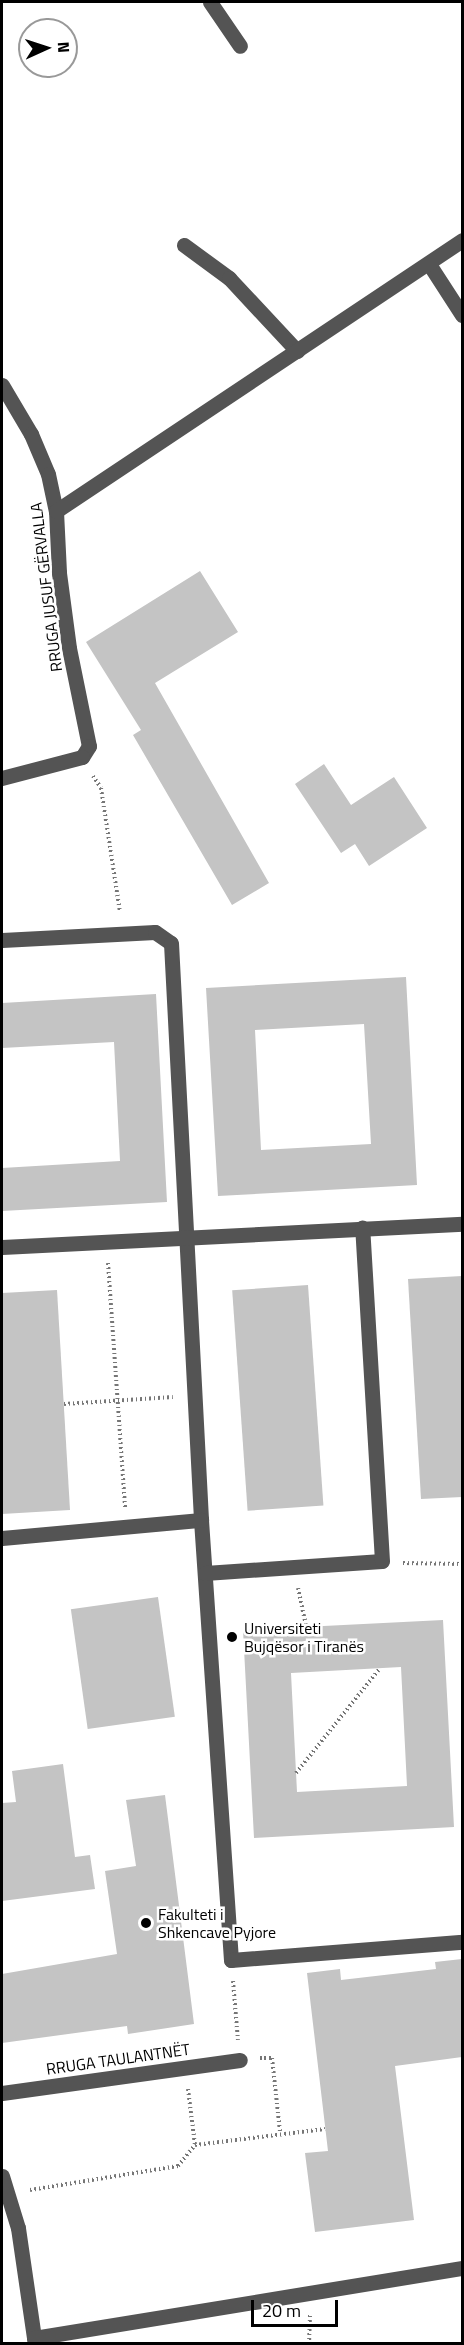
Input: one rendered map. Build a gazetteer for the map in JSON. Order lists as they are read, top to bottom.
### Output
{
  "streets": {
    "street": ["RRUGA JUSUF GËRVALLA", "RRUGA TAULANTNËT"]
  },
  "places": ["Universiteti Bujqësor i Tiranës", "Fakulteti i Shkencave Pyjore"],
  "scale_bar": "20 m",
  "north": "right"
}
